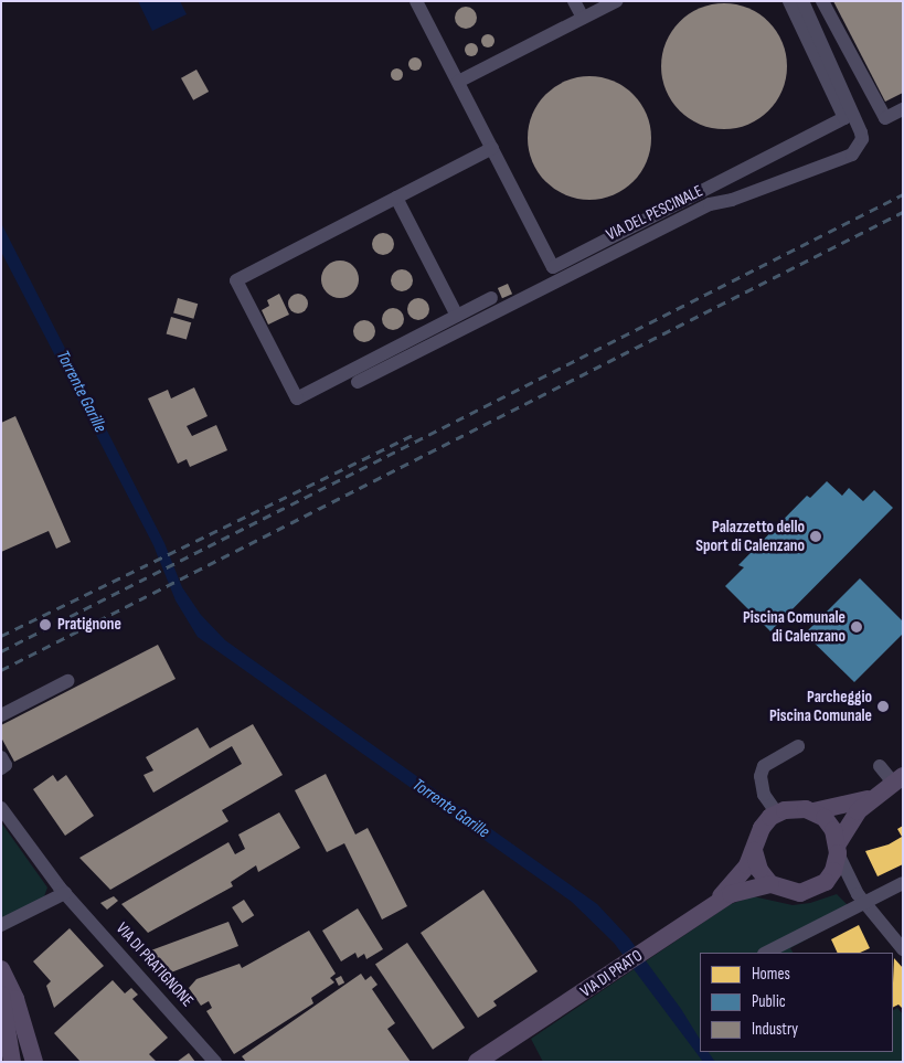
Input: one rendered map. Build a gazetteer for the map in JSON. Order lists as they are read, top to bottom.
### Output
{
  "streets": {
    "main road": ["VIA DI PRATO"],
    "street": ["VIA DEL PESCINALE", "VIA DI PRATIGNONE"]
  },
  "water": ["Torrente Garille"],
  "places": [
    "Palazzetto dello Sport di Calenzano",
    "Pratignone",
    "Piscina Comunale di Calenzano",
    "Parcheggio Piscina Comunale"
  ],
  "legend": ["Homes", "Public", "Industry"]
}
